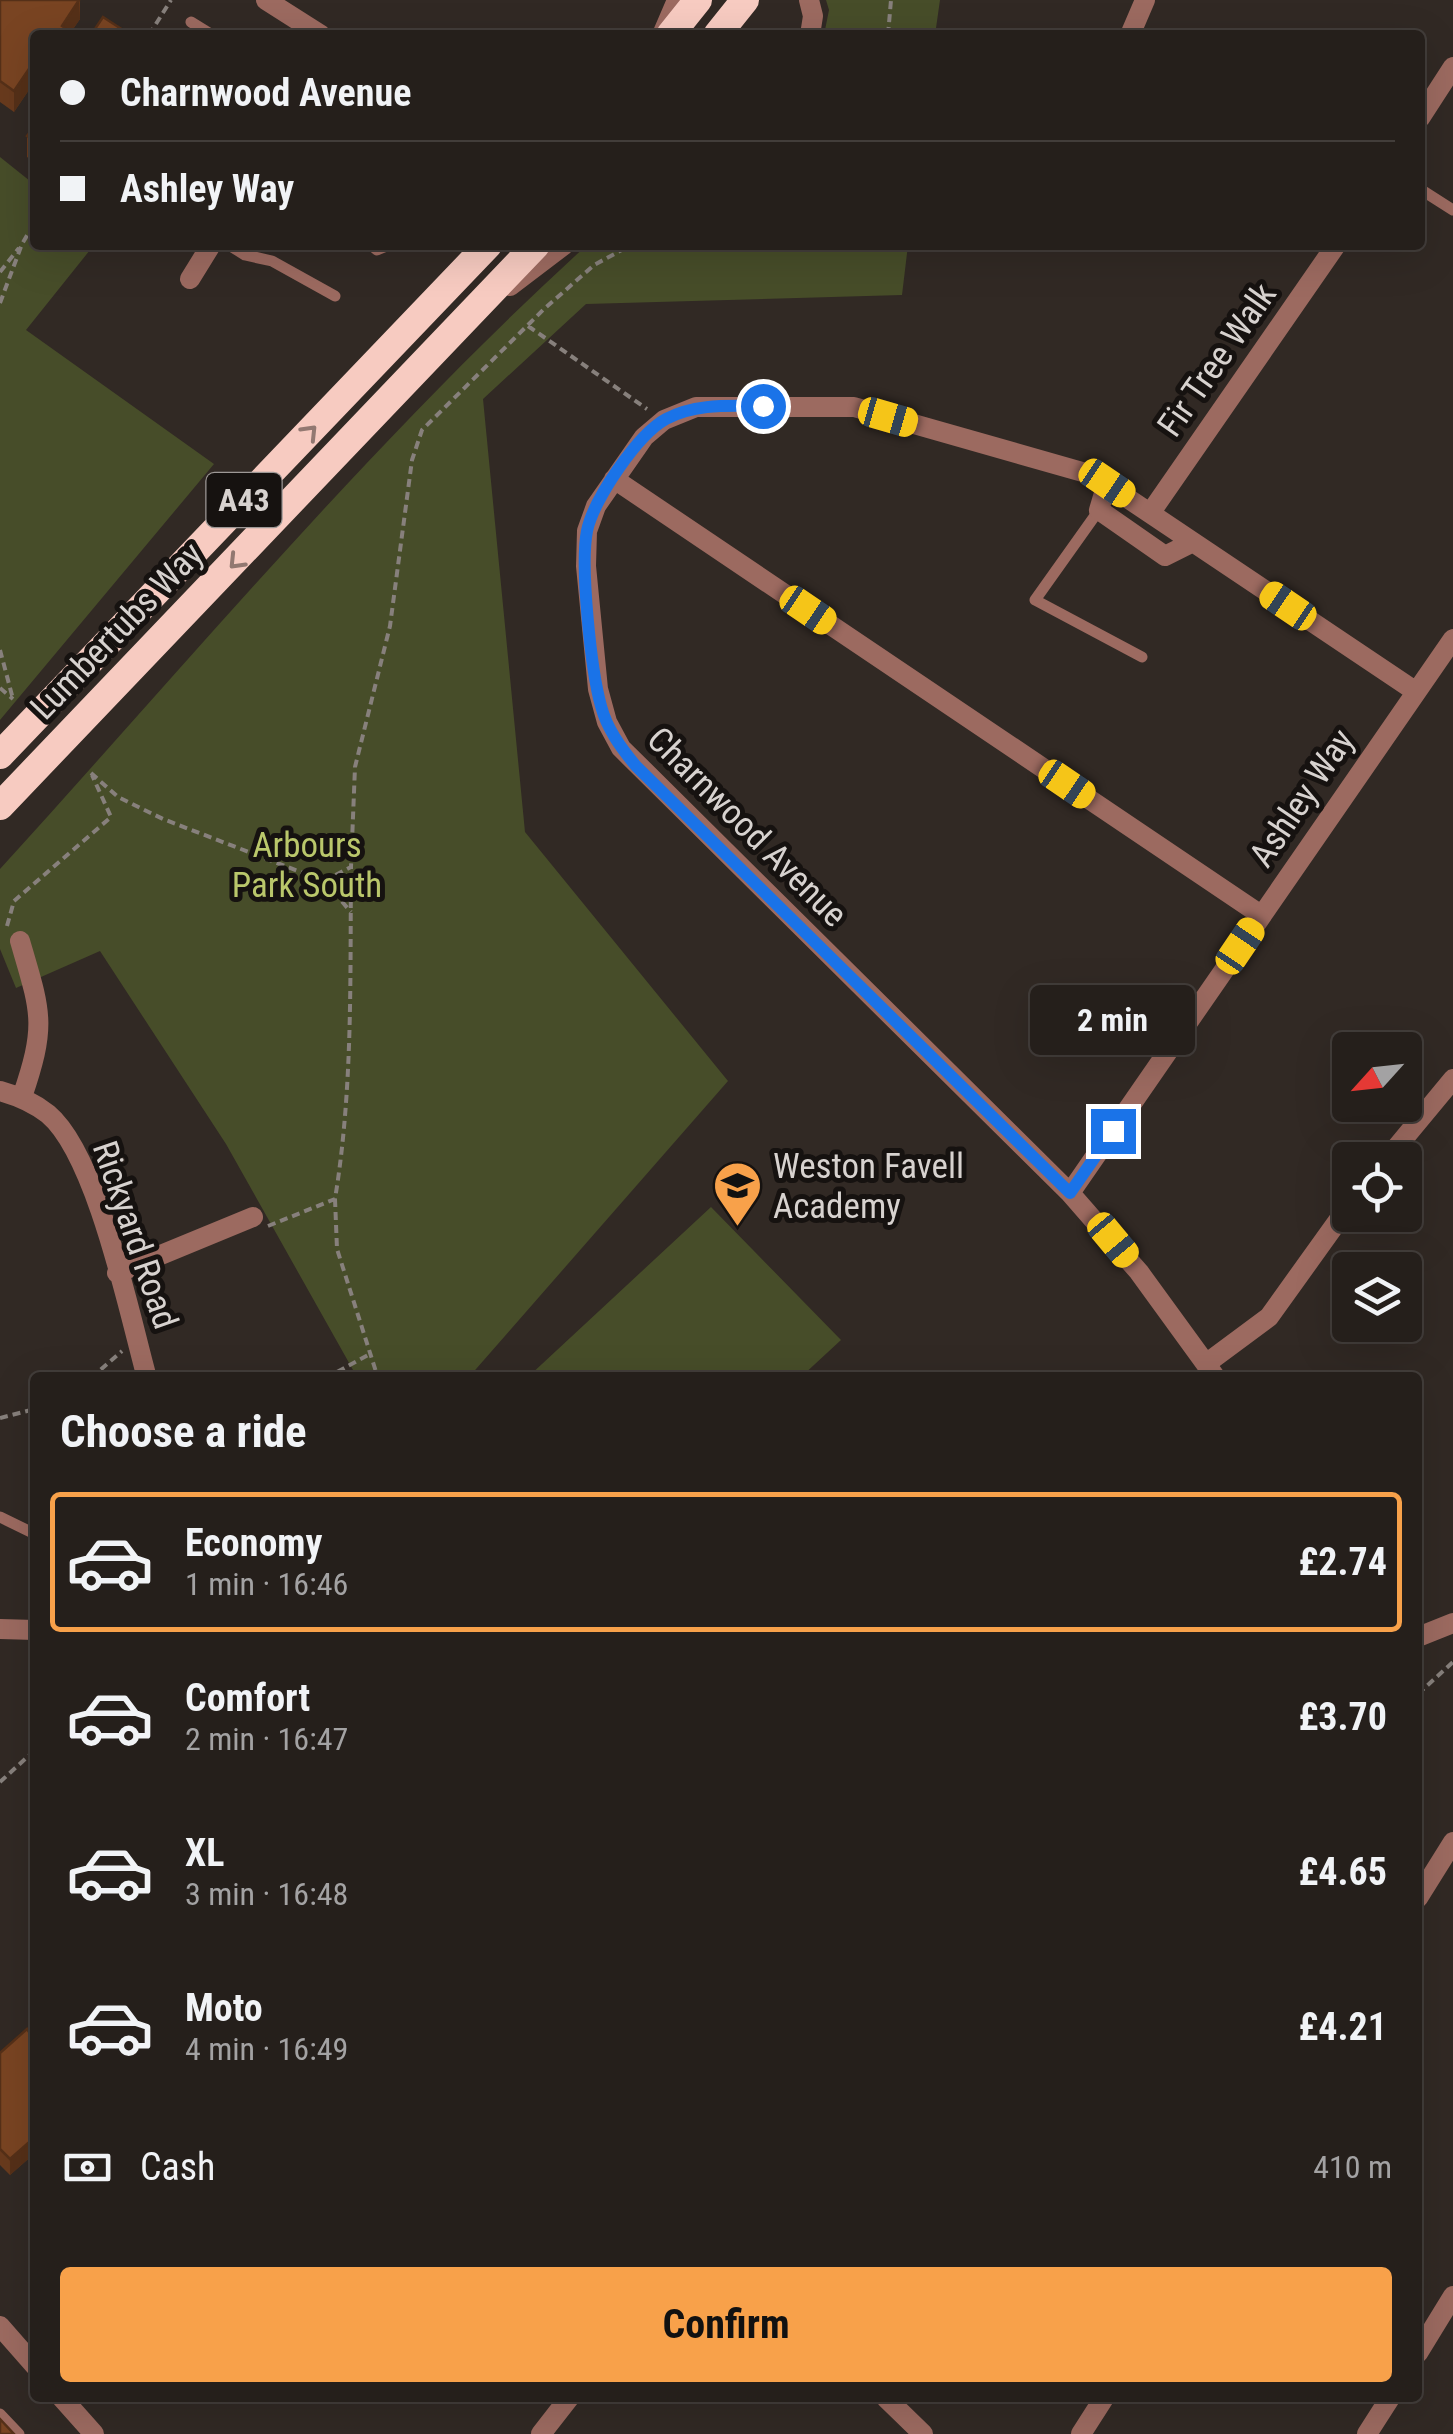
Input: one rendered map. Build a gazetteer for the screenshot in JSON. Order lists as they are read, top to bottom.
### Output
{
  "streets": {
    "highway": ["A43", "Lumbertubs Way"],
    "street": [
      "Fir Tree Walk",
      "Ashley Way",
      "Charnwood Avenue",
      "Rickyard Road"
    ]
  },
  "crossings": [
    ["Ashley Way", "Charnwood Avenue"]
  ],
  "parks": ["Arbours Park South"],
  "places": {
    "school or university": ["Weston Favell Academy"]
  },
  "north": "bottom left",
  "page": {
    "banner": ["Charnwood Avenue", "Ashley Way"],
    "bubble": "2 min",
    "heading": "Choose a ride",
    "list": [
      {
        "name": "Economy",
        "note": "1 min · 16:46",
        "value": "£2.74"
      },
      {
        "name": "Comfort",
        "note": "2 min · 16:47",
        "value": "£3.70"
      },
      {
        "name": "XL",
        "note": "3 min · 16:48",
        "value": "£4.65"
      },
      {
        "name": "Moto",
        "note": "4 min · 16:49",
        "value": "£4.21"
      }
    ],
    "pay": ["Cash", "410 m"],
    "buttons": "Confirm"
  }
}
